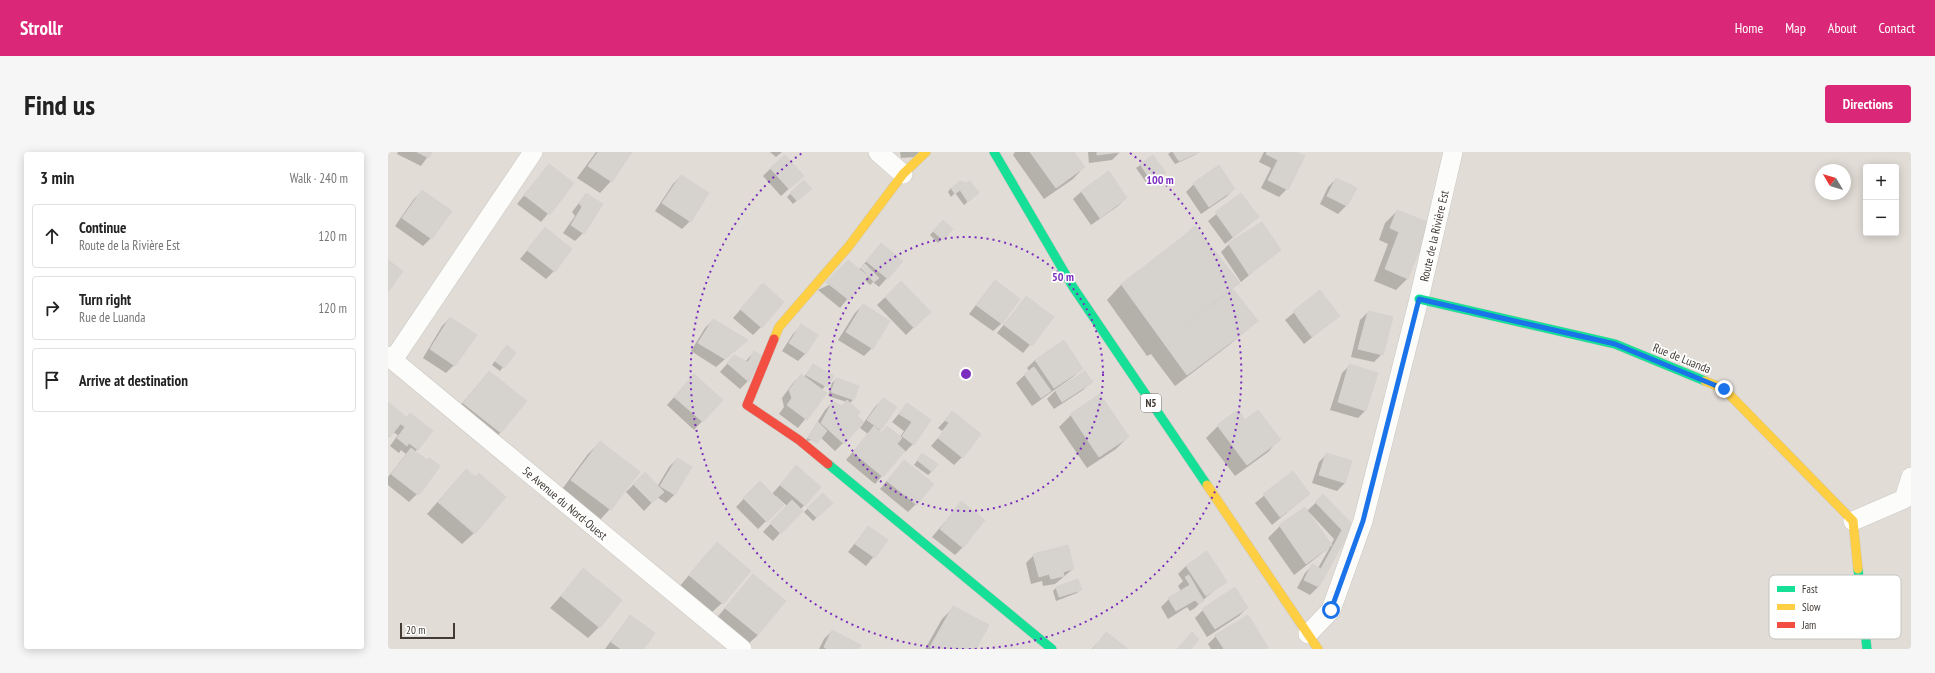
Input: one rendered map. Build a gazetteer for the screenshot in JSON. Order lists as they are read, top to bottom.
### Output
{
  "streets": {
    "main road": ["Rue de Luanda", "N5"],
    "street": ["Route de la Rivière Est", "5e Avenue du Nord-Ouest"]
  },
  "crossings": [
    ["Route de la Rivière Est", "Rue de Luanda"],
    ["Route de la Rivière Est", "N5"]
  ],
  "legend": ["Fast", "Slow", "Jam"],
  "scale_bar": "20 m",
  "north": "top left",
  "page": {
    "header": "Strollr",
    "nav": [
      "Home",
      "Map",
      "About",
      "Contact"
    ],
    "buttons": "Directions",
    "title": "Find us",
    "heading": ["3 min", "Walk · 240 m"],
    "map_buttons": ["+", "−"],
    "list": [
      ["Continue", "Route de la Rivière Est", "120 m"],
      ["Turn right", "Rue de Luanda", "120 m"],
      "Arrive at destination"
    ],
    "scale": "20 m"
  },
  "rings": ["100 m", "50 m"]
}
